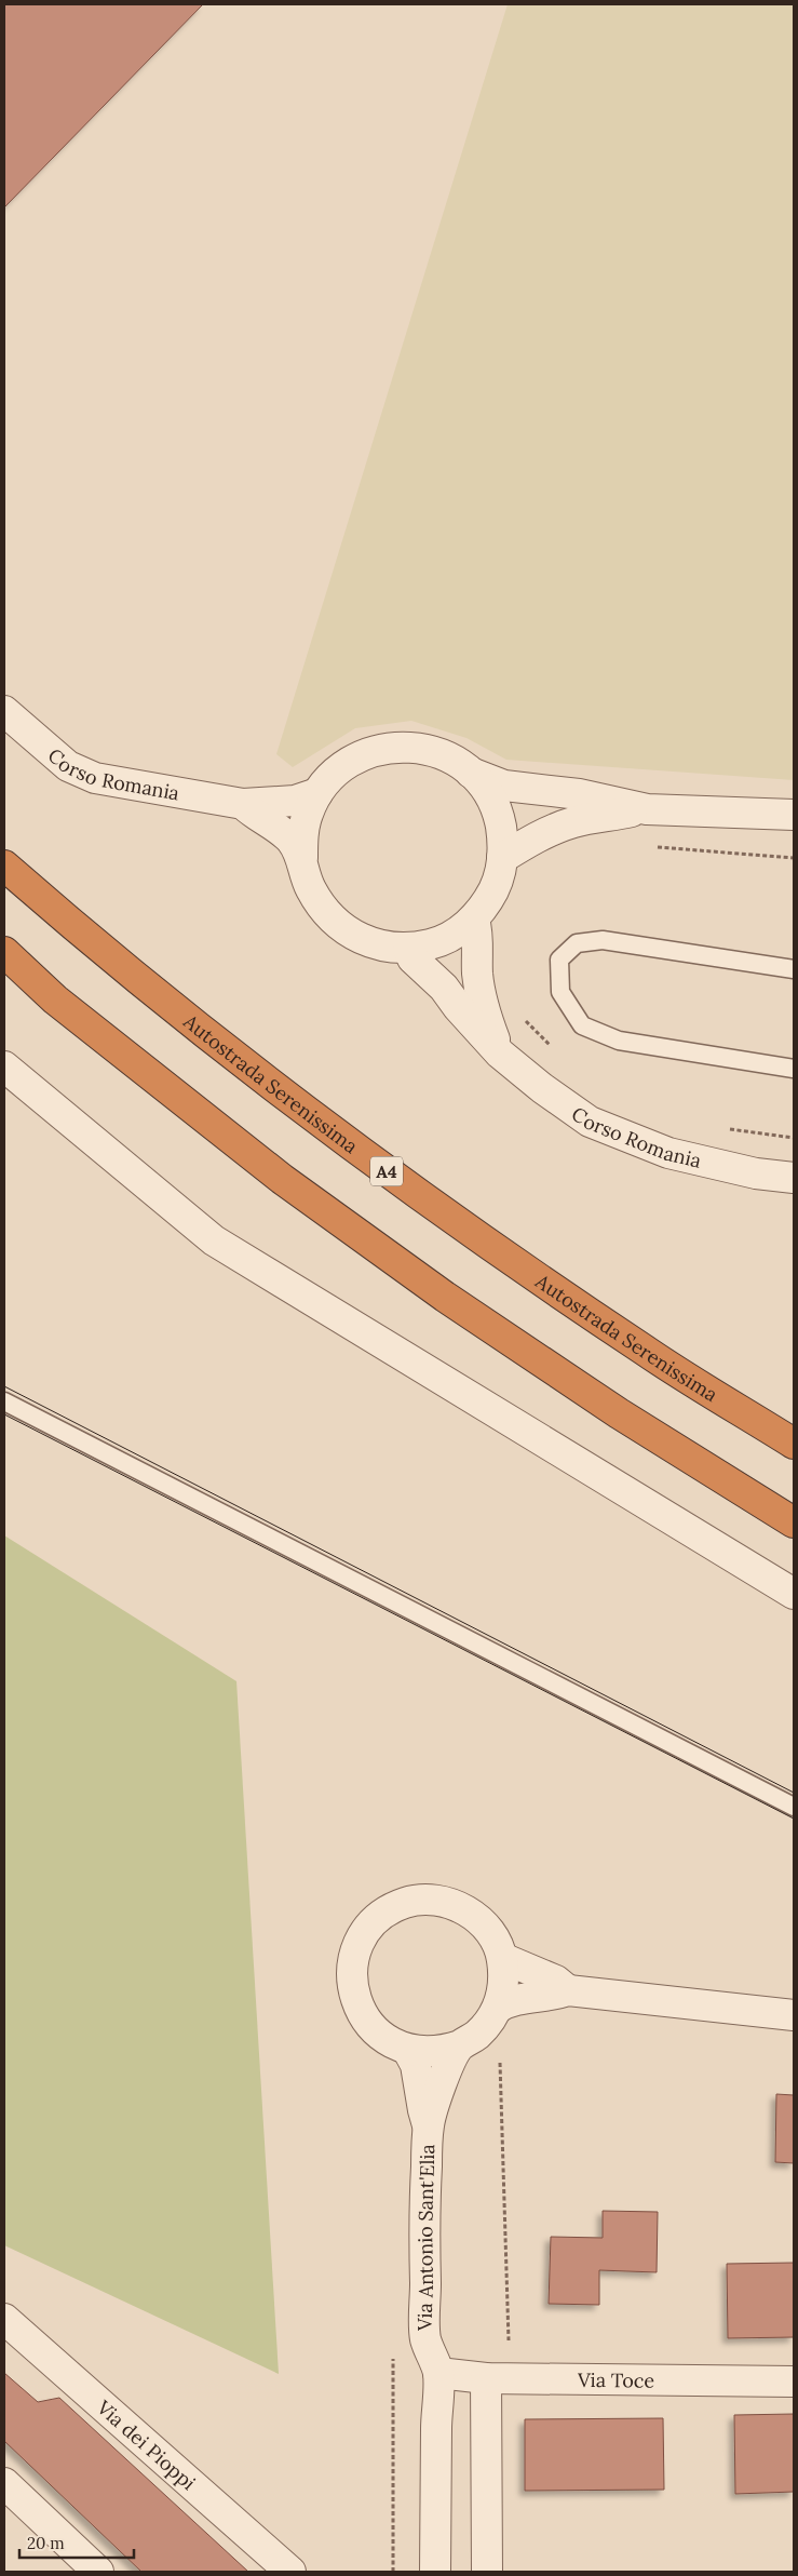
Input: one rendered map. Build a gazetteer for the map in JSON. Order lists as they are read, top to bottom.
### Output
{
  "streets": {
    "highway": ["Autostrada Serenissima", "A4"],
    "street": [
      "Corso Romania",
      "Via Antonio Sant'Elia",
      "Via Toce",
      "Via dei Pioppi"
    ]
  },
  "crossings": [
    ["Via Antonio Sant'Elia", "Via Toce"]
  ],
  "scale_bar": "20 m"
}
